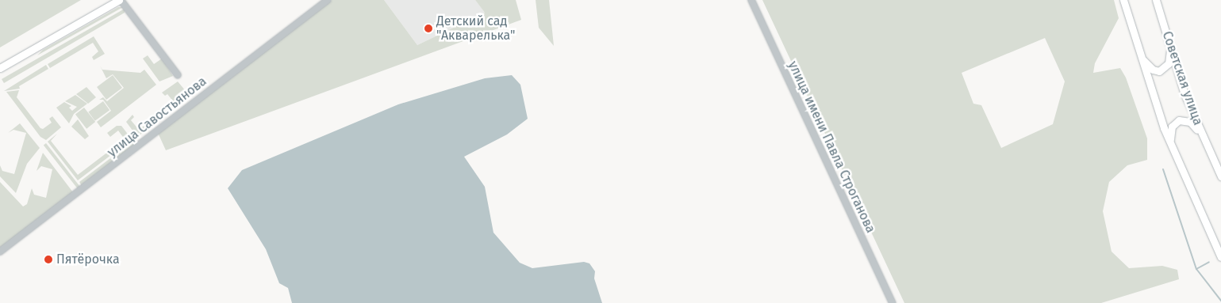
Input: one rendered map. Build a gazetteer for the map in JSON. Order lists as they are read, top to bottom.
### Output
{
  "streets": {
    "main road": ["Советская улица"],
    "street": ["улица Савостьянова", "улица имени Павла Строганова"]
  },
  "places": ["Детский сад \"Акварелька\"", "Пятёрочка"]
}
